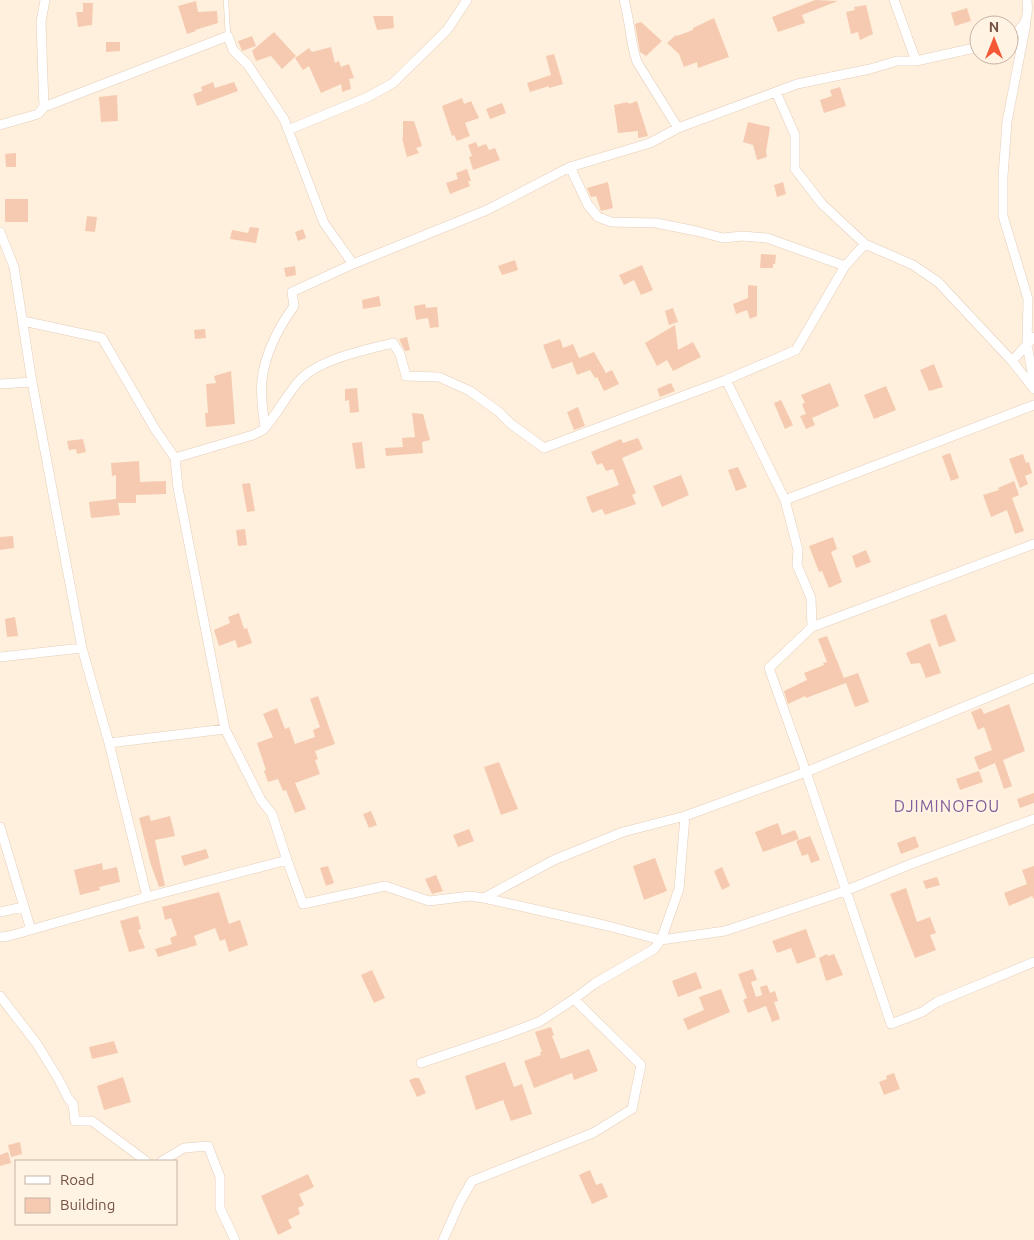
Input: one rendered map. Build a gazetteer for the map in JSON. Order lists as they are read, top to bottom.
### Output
{
  "districts": ["DJIMINOFOU"],
  "legend": ["Road", "Building"],
  "north": "top"
}
